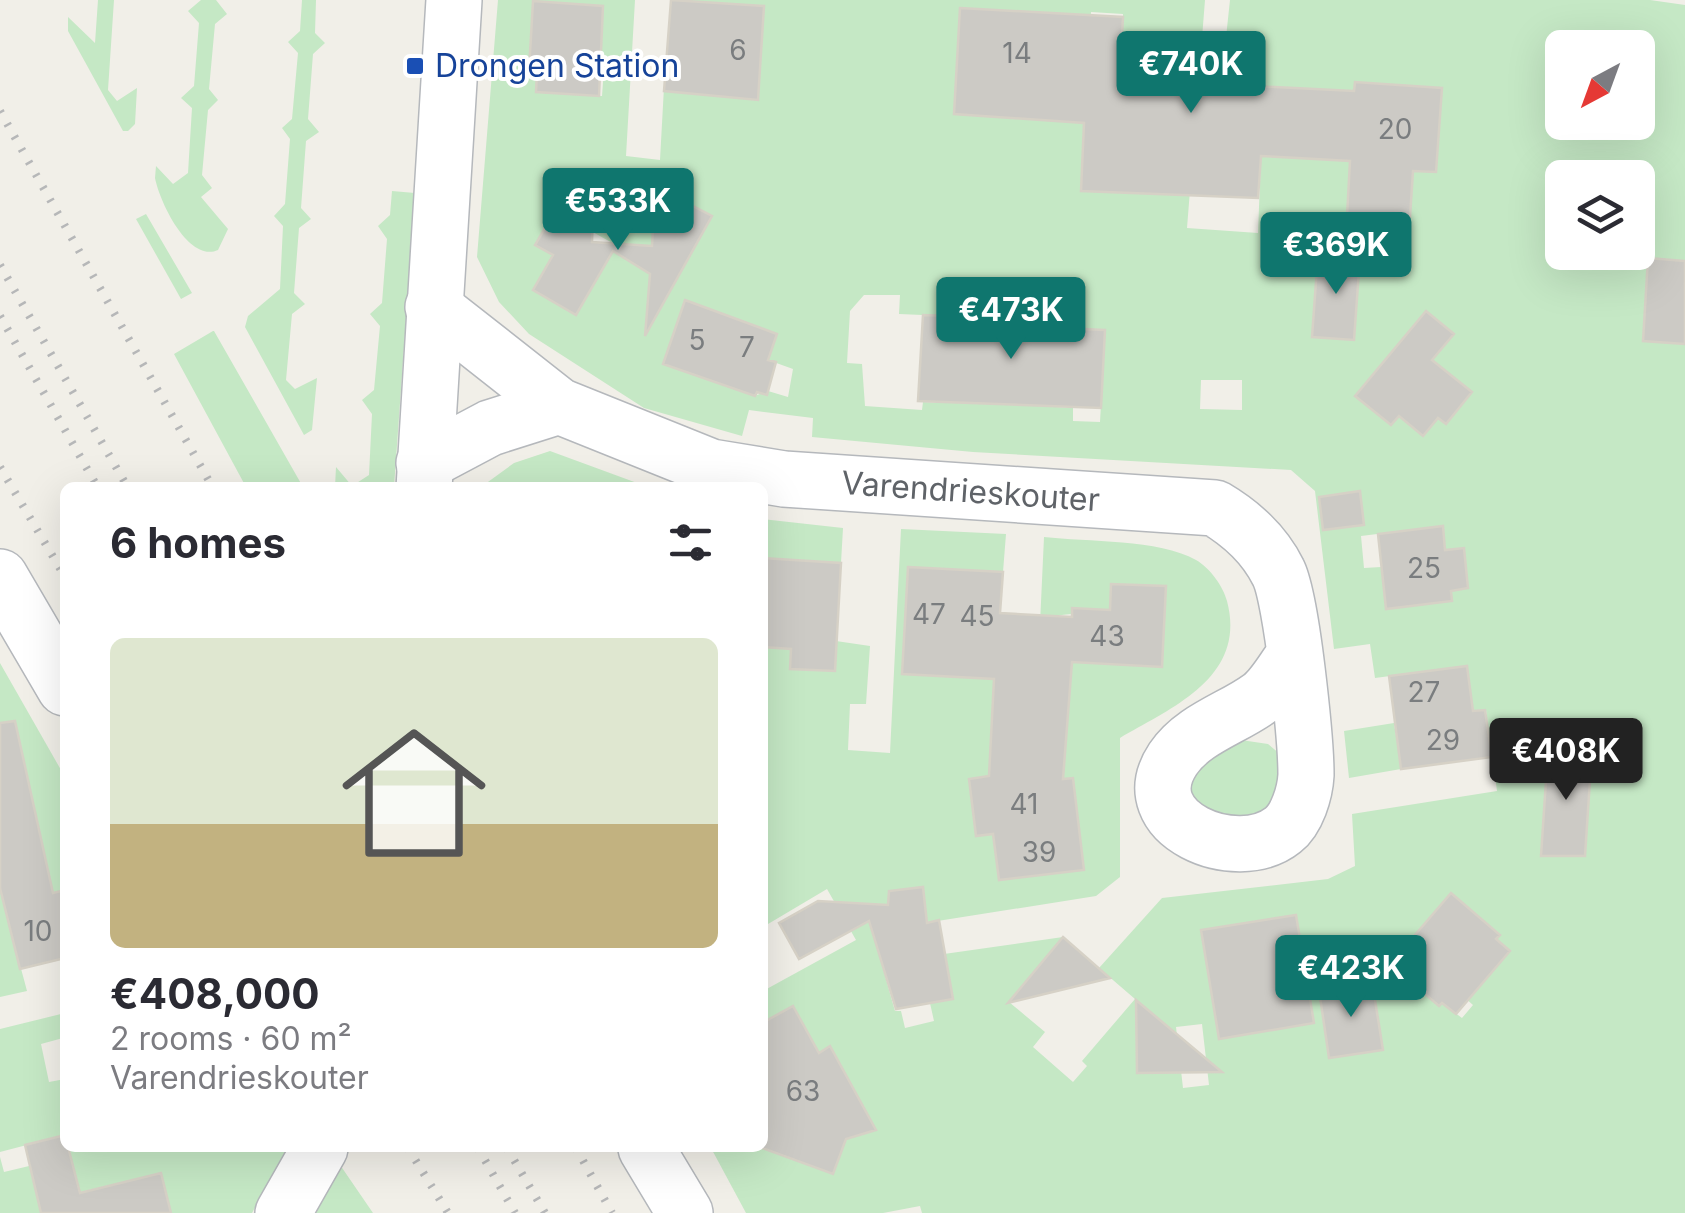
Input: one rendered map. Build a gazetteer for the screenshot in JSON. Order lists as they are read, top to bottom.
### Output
{
  "streets": {
    "street": ["Varendrieskouter"]
  },
  "places": {
    "transit": ["Drongen Station"]
  },
  "house_numbers": [
    "6",
    "14",
    "20",
    "5",
    "7",
    "25",
    "47",
    "45",
    "43",
    "27",
    "29",
    "41",
    "39",
    "10",
    "63"
  ],
  "north": "bottom left",
  "page": {
    "price": [
      "€740K",
      "€533K",
      "€369K",
      "€473K",
      "€408K",
      "€423K"
    ],
    "heading": "6 homes",
    "list": [
      {
        "name": "€408,000",
        "note": "2 rooms · 60 m² · Varendrieskouter"
      }
    ]
  }
}
